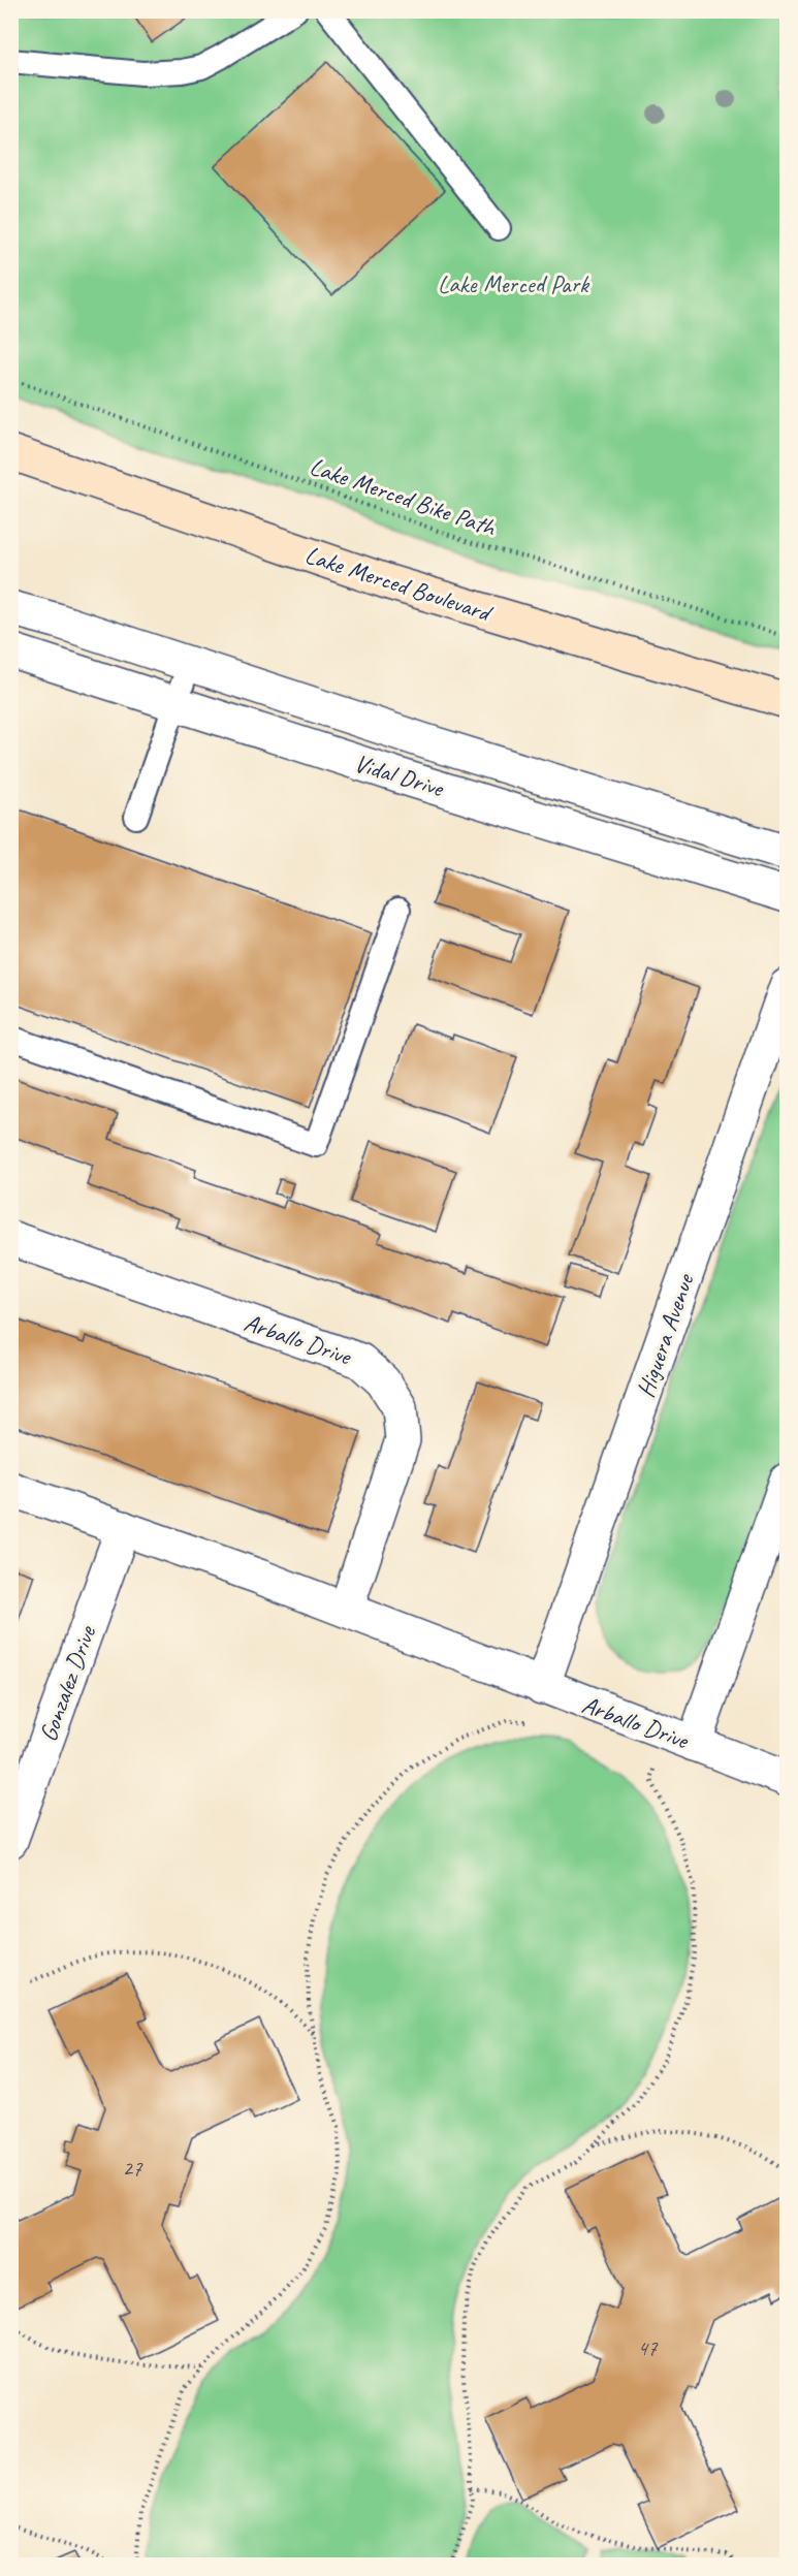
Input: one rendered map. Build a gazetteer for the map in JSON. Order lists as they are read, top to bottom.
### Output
{
  "streets": {
    "main road": ["Lake Merced Boulevard"],
    "street": [
      "Vidal Drive",
      "Higuera Avenue",
      "Arballo Drive",
      "Gonzalez Drive"
    ],
    "path": ["Lake Merced Bike Path"]
  },
  "crossings": [
    ["Higuera Avenue", "Arballo Drive"],
    ["Arballo Drive", "Gonzalez Drive"]
  ],
  "parks": ["Lake Merced Park"],
  "house_numbers": ["27", "47"]
}
